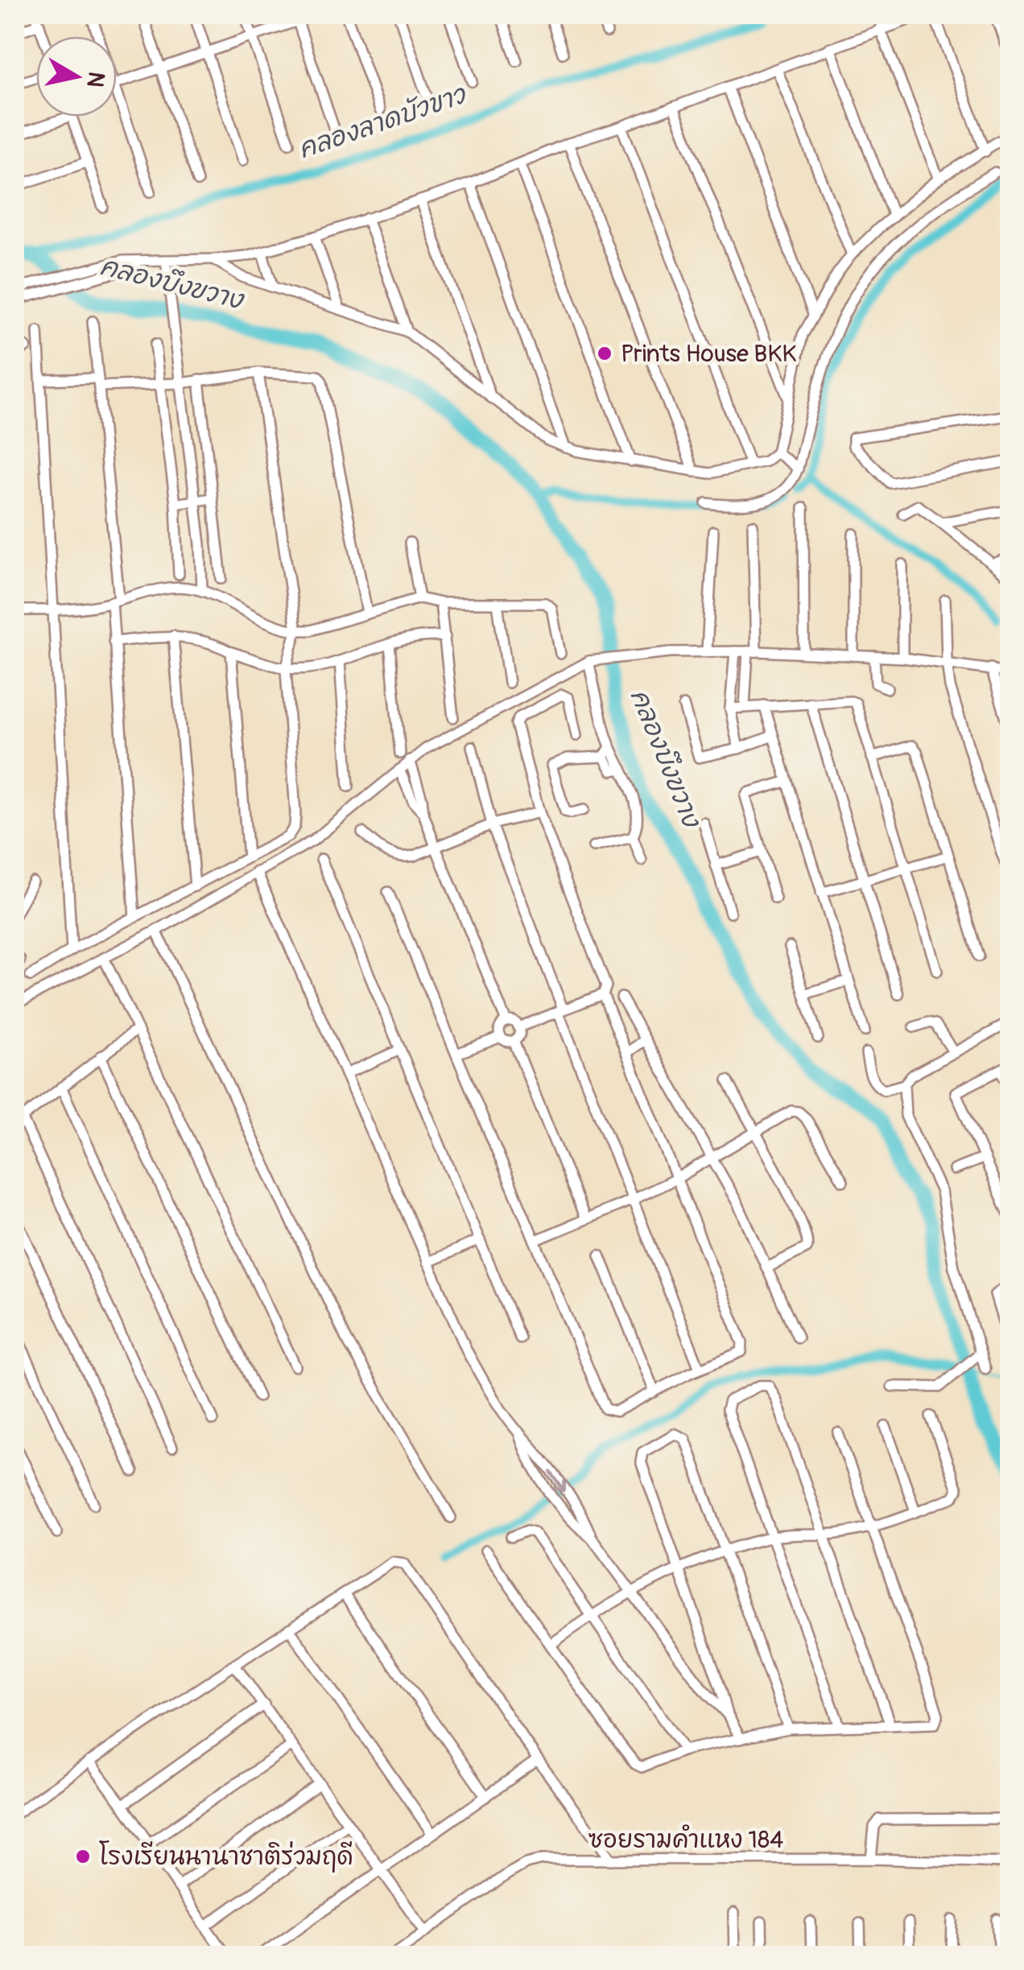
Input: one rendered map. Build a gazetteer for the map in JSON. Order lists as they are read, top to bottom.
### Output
{
  "streets": {
    "street": ["ซอยรามคำแหง 184"]
  },
  "water": ["คลองลาดบัวขาว", "คลองบึงขวาง"],
  "places": ["Prints House BKK", "โรงเรียนนานาชาติร่วมฤดี"],
  "north": "right"
}
